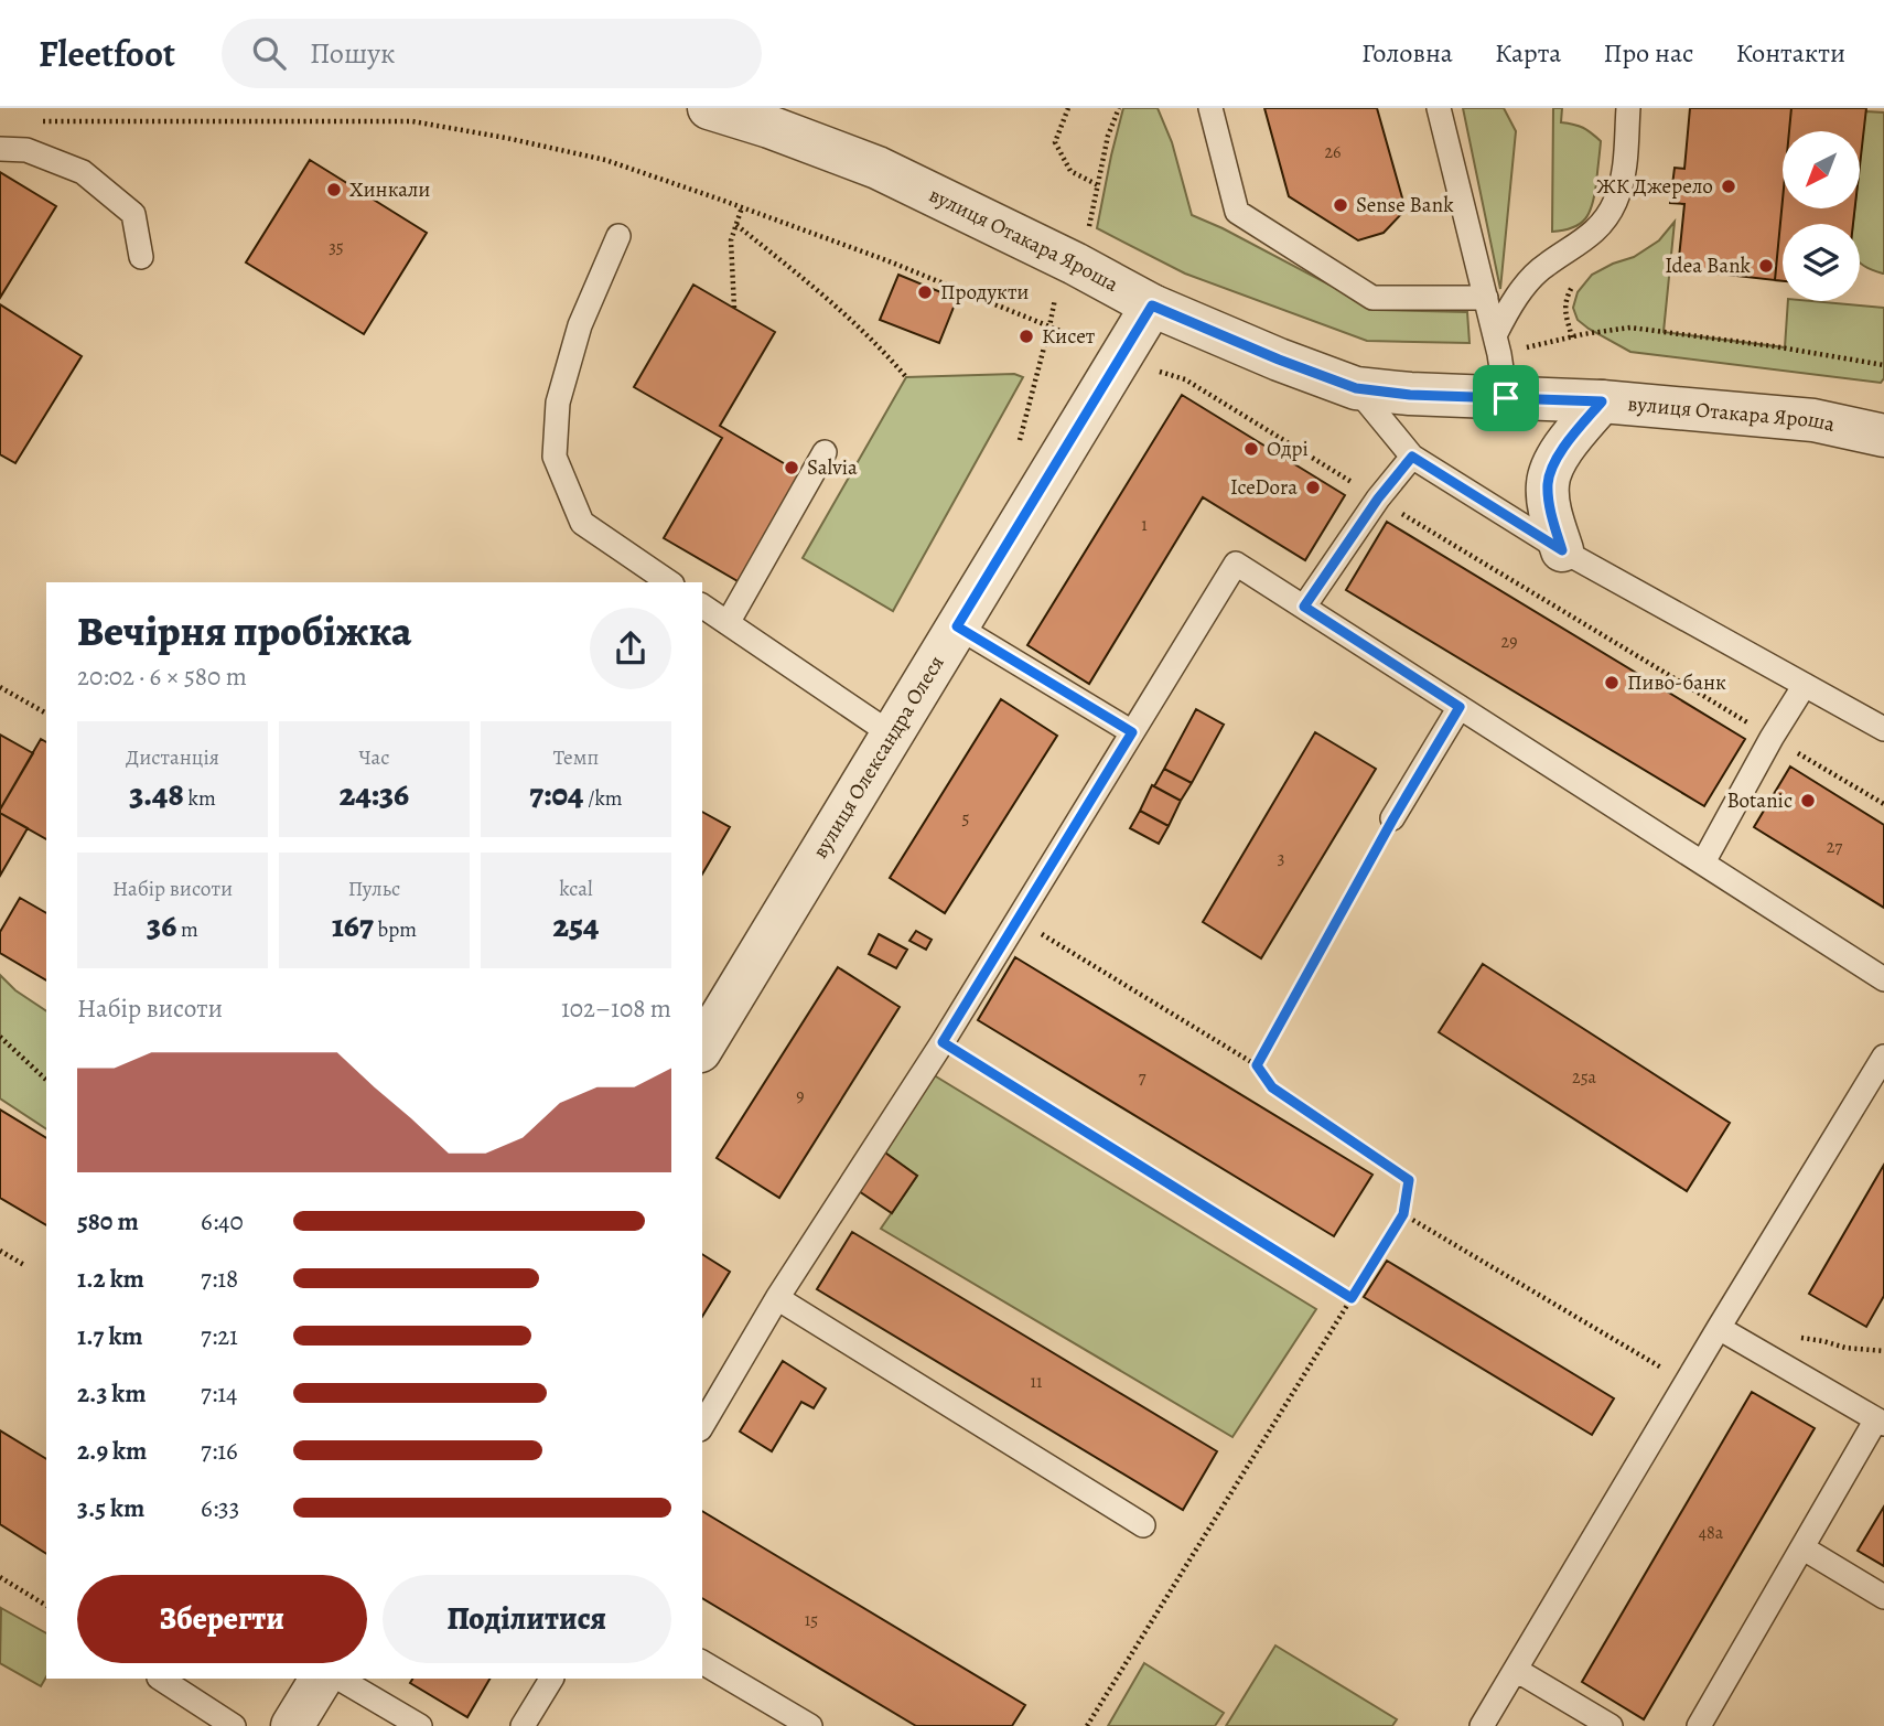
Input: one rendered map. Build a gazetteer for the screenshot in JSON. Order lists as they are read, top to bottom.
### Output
{
  "streets": {
    "street": ["вулиця Отакара Яроша", "вулиця Олександра Олеся"]
  },
  "crossings": [
    ["вулиця Отакара Яроша", "вулиця Олександра Олеся"]
  ],
  "places": [
    "ЖК Джерело",
    "Хинкали",
    "Sense Bank",
    "Idea Bank",
    "Продукти",
    "Кисет",
    "Одрі",
    "Salvia",
    "IceDora",
    "Пиво-банк",
    "Botanic"
  ],
  "house_numbers": [
    "26",
    "35",
    "1",
    "29",
    "5",
    "27",
    "3",
    "7",
    "25а",
    "9",
    "11",
    "48а",
    "15"
  ],
  "north": "bottom left",
  "page": {
    "header": "Fleetfoot",
    "search": "Пошук",
    "nav": [
      "Головна",
      "Карта",
      "Про нас",
      "Контакти"
    ],
    "heading": ["Вечірня пробіжка", "20:02 · 6 × 580 m"],
    "stats": [
      ["Дистанція", "3.48 km"],
      ["Час", "24:36"],
      ["Темп", "7:04 /km"],
      ["Набір висоти", "36 m"],
      ["Пульс", "167 bpm"],
      ["kcal", "254"]
    ],
    "chart": ["Набір висоти", "102–108 m"],
    "list": [
      {
        "name": "580 m",
        "note": "6:40"
      },
      {
        "name": "1.2 km",
        "note": "7:18"
      },
      {
        "name": "1.7 km",
        "note": "7:21"
      },
      {
        "name": "2.3 km",
        "note": "7:14"
      },
      {
        "name": "2.9 km",
        "note": "7:16"
      },
      {
        "name": "3.5 km",
        "note": "6:33"
      }
    ],
    "buttons": ["Зберегти", "Поділитися"]
  }
}
